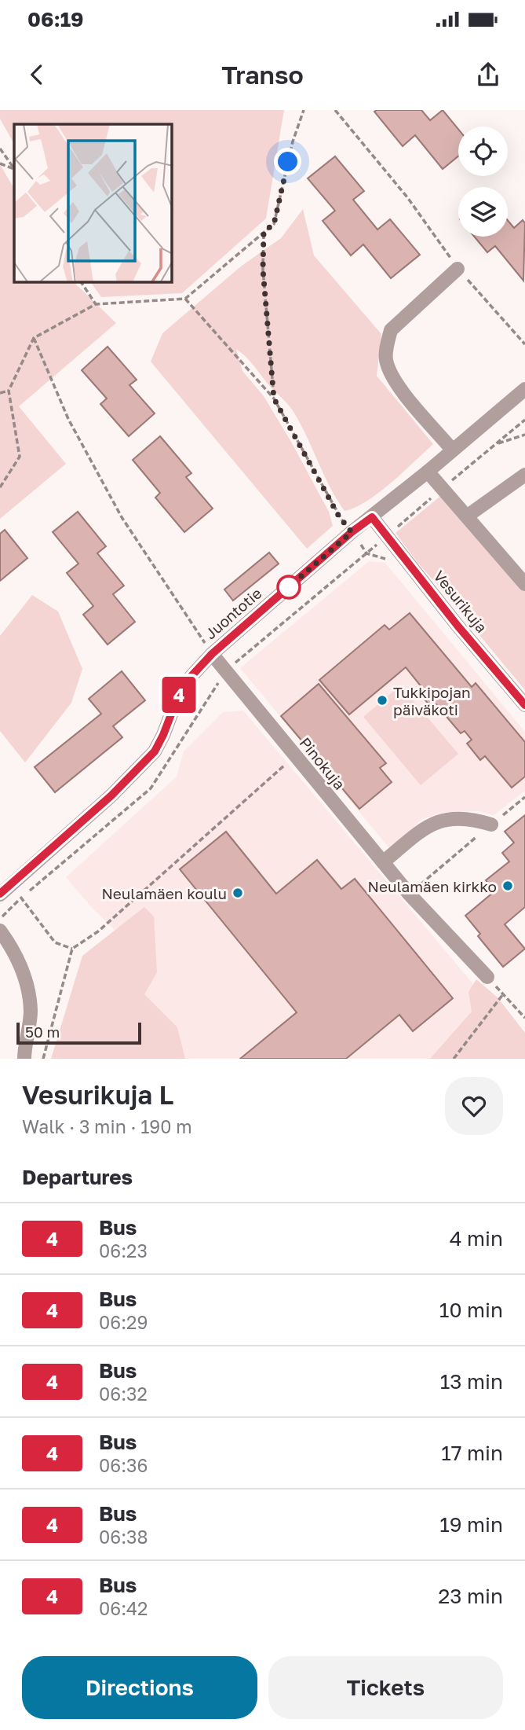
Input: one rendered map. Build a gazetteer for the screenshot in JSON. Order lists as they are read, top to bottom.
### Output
{
  "streets": {
    "street": ["Vesurikuja", "Juontotie", "Pinokuja"]
  },
  "crossings": [
    ["Vesurikuja", "Juontotie"],
    ["Juontotie", "Pinokuja"]
  ],
  "places": ["Tukkipojan päiväkoti", "Neulamäen kirkko", "Neulamäen koulu"],
  "lines": ["bus line 4"],
  "scale_bar": "50 m",
  "page": {
    "status": "06:19",
    "header": "Transo",
    "on_map": "4",
    "scale": "50 m",
    "heading": [
      ["Vesurikuja L", "Walk · 3 min · 190 m"],
      "Departures"
    ],
    "list": [
      {
        "mark": "4",
        "name": "Bus",
        "note": "06:23",
        "value": "4 min"
      },
      {
        "mark": "4",
        "name": "Bus",
        "note": "06:29",
        "value": "10 min"
      },
      {
        "mark": "4",
        "name": "Bus",
        "note": "06:32",
        "value": "13 min"
      },
      {
        "mark": "4",
        "name": "Bus",
        "note": "06:36",
        "value": "17 min"
      },
      {
        "mark": "4",
        "name": "Bus",
        "note": "06:38",
        "value": "19 min"
      },
      {
        "mark": "4",
        "name": "Bus",
        "note": "06:42",
        "value": "23 min"
      }
    ],
    "buttons": ["Directions", "Tickets"]
  }
}
